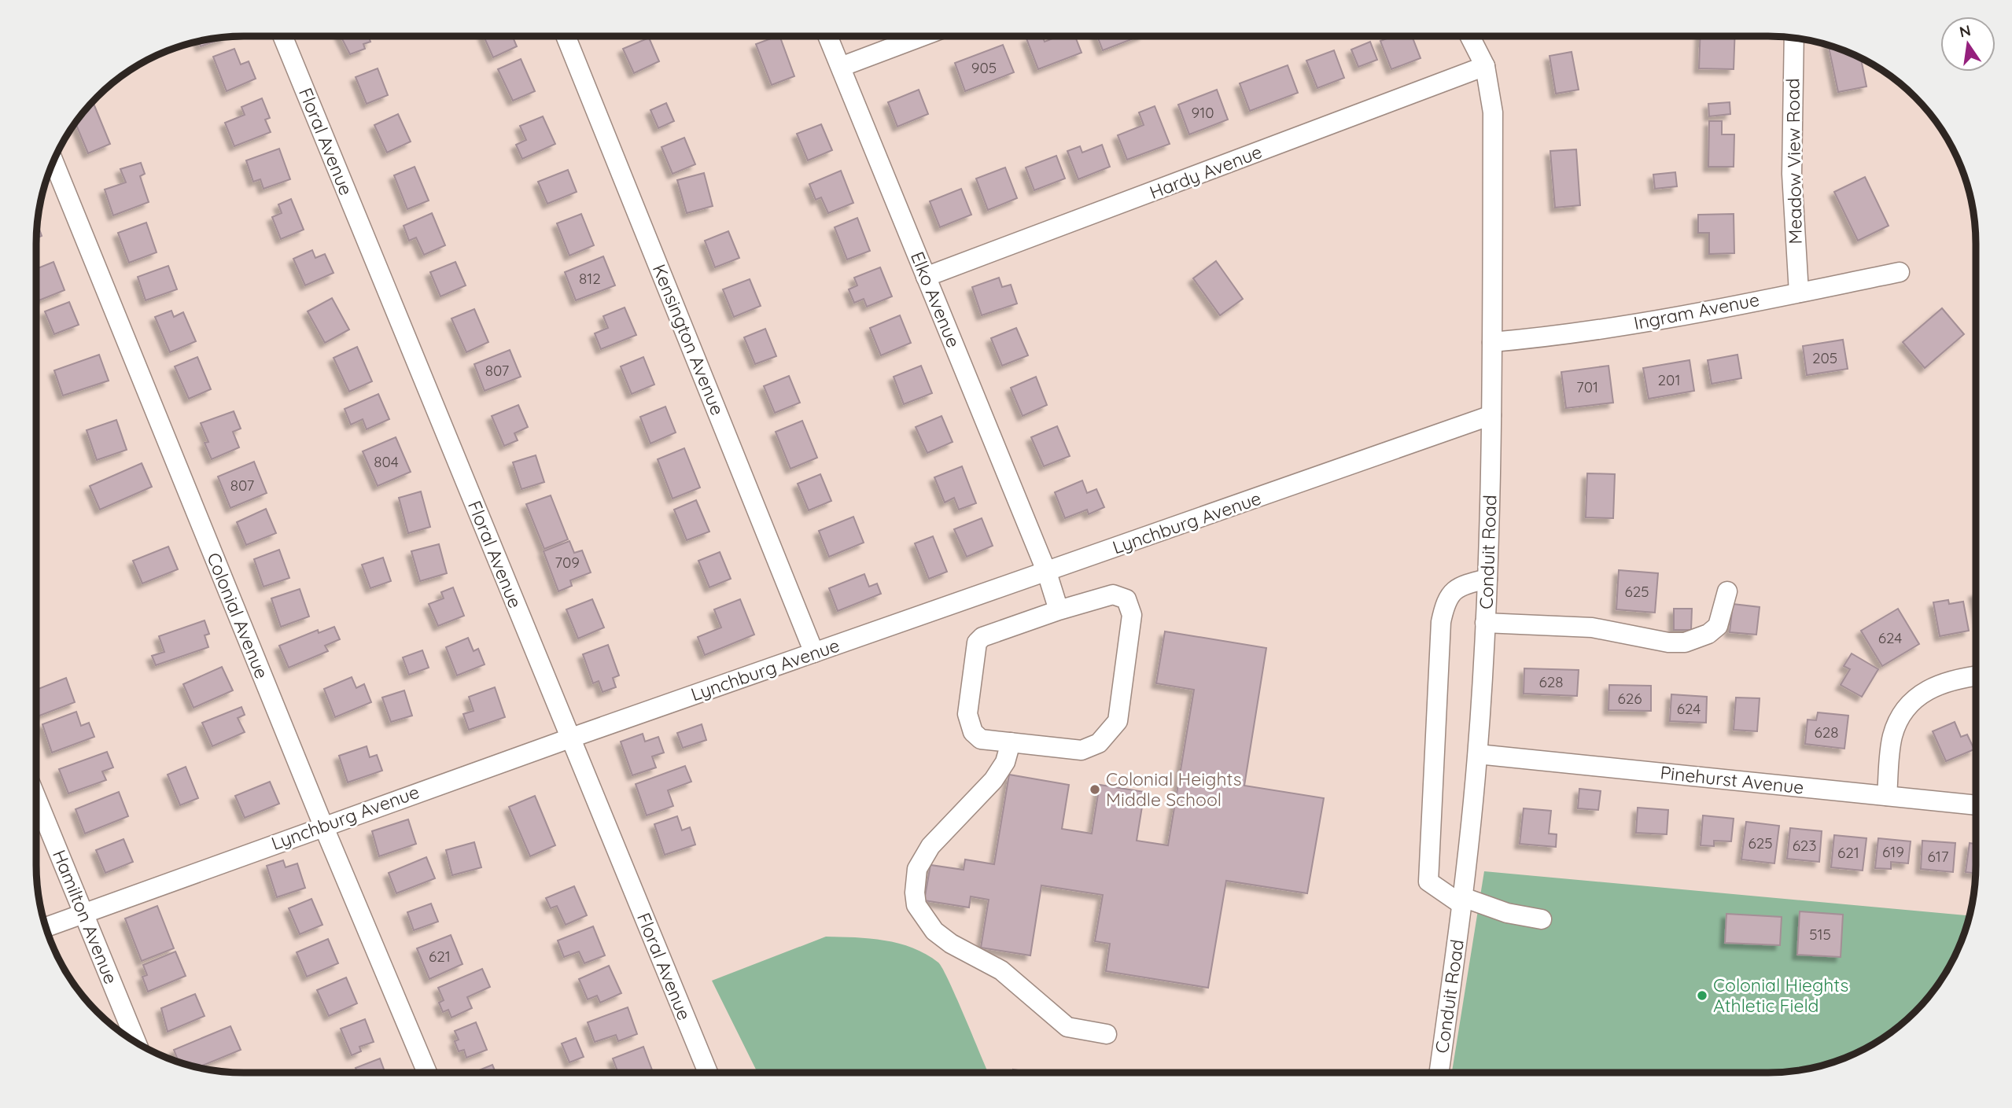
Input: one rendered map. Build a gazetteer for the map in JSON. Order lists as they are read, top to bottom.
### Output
{
  "streets": {
    "street": [
      "Floral Avenue",
      "Meadow View Road",
      "Hardy Avenue",
      "Elko Avenue",
      "Ingram Avenue",
      "Kensington Avenue",
      "Lynchburg Avenue",
      "Conduit Road",
      "Colonial Avenue",
      "Pinehurst Avenue",
      "Hamilton Avenue"
    ]
  },
  "crossings": [
    ["Floral Avenue", "Lynchburg Avenue"],
    ["Meadow View Road", "Ingram Avenue"],
    ["Hardy Avenue", "Elko Avenue"],
    ["Hardy Avenue", "Conduit Road"],
    ["Elko Avenue", "Lynchburg Avenue"],
    ["Ingram Avenue", "Conduit Road"],
    ["Kensington Avenue", "Lynchburg Avenue"],
    ["Lynchburg Avenue", "Conduit Road"],
    ["Lynchburg Avenue", "Colonial Avenue"],
    ["Lynchburg Avenue", "Hamilton Avenue"],
    ["Conduit Road", "Pinehurst Avenue"]
  ],
  "places": ["Colonial Heights Middle School", "Colonial Hieghts Athletic Field"],
  "house_numbers": [
    "905",
    "910",
    "812",
    "205",
    "807",
    "201",
    "701",
    "804",
    "807",
    "709",
    "625",
    "624",
    "628",
    "626",
    "624",
    "628",
    "625",
    "623",
    "619",
    "621",
    "617",
    "515",
    "621"
  ],
  "north": "top"
}
